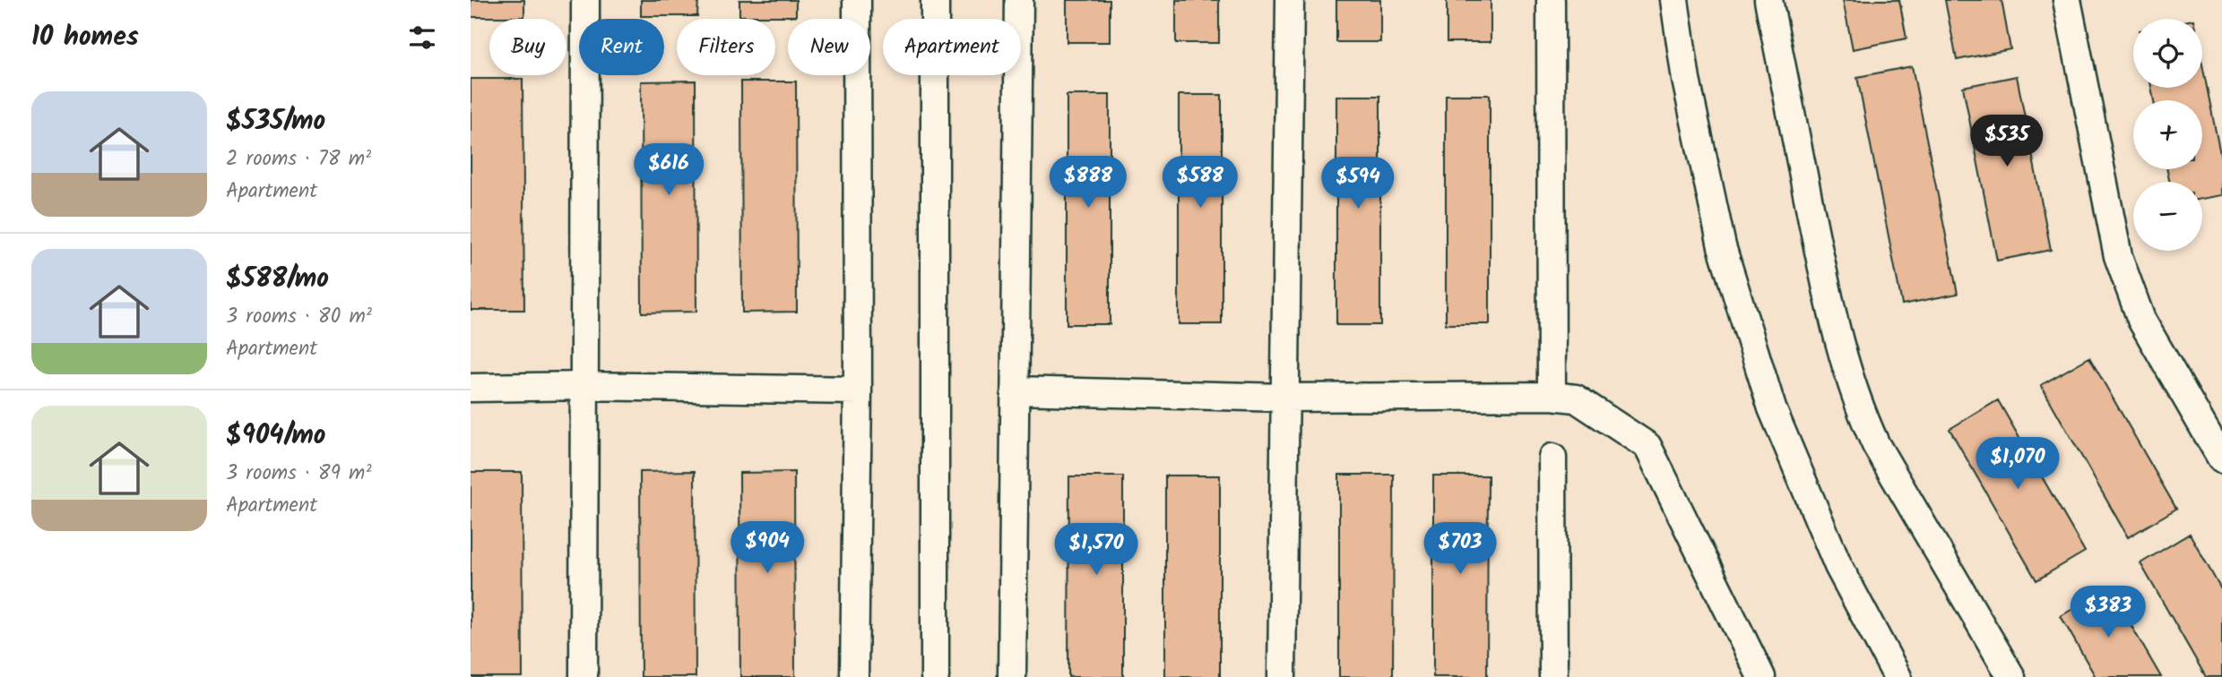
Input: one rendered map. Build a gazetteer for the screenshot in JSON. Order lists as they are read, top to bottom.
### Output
{
  "page": {
    "heading": "10 homes",
    "map_buttons": ["+", "−"],
    "chip": [
      "Buy",
      "Rent",
      "Filters",
      "New",
      "Apartment"
    ],
    "list": [
      {
        "name": "$535/mo",
        "note": "2 rooms · 78 m² · Apartment"
      },
      {
        "name": "$588/mo",
        "note": "3 rooms · 80 m² · Apartment"
      },
      {
        "name": "$904/mo",
        "note": "3 rooms · 89 m² · Apartment"
      }
    ],
    "price": [
      "$535",
      "$616",
      "$888",
      "$588",
      "$594",
      "$1,070",
      "$904",
      "$703",
      "$1,570",
      "$383"
    ]
  }
}
